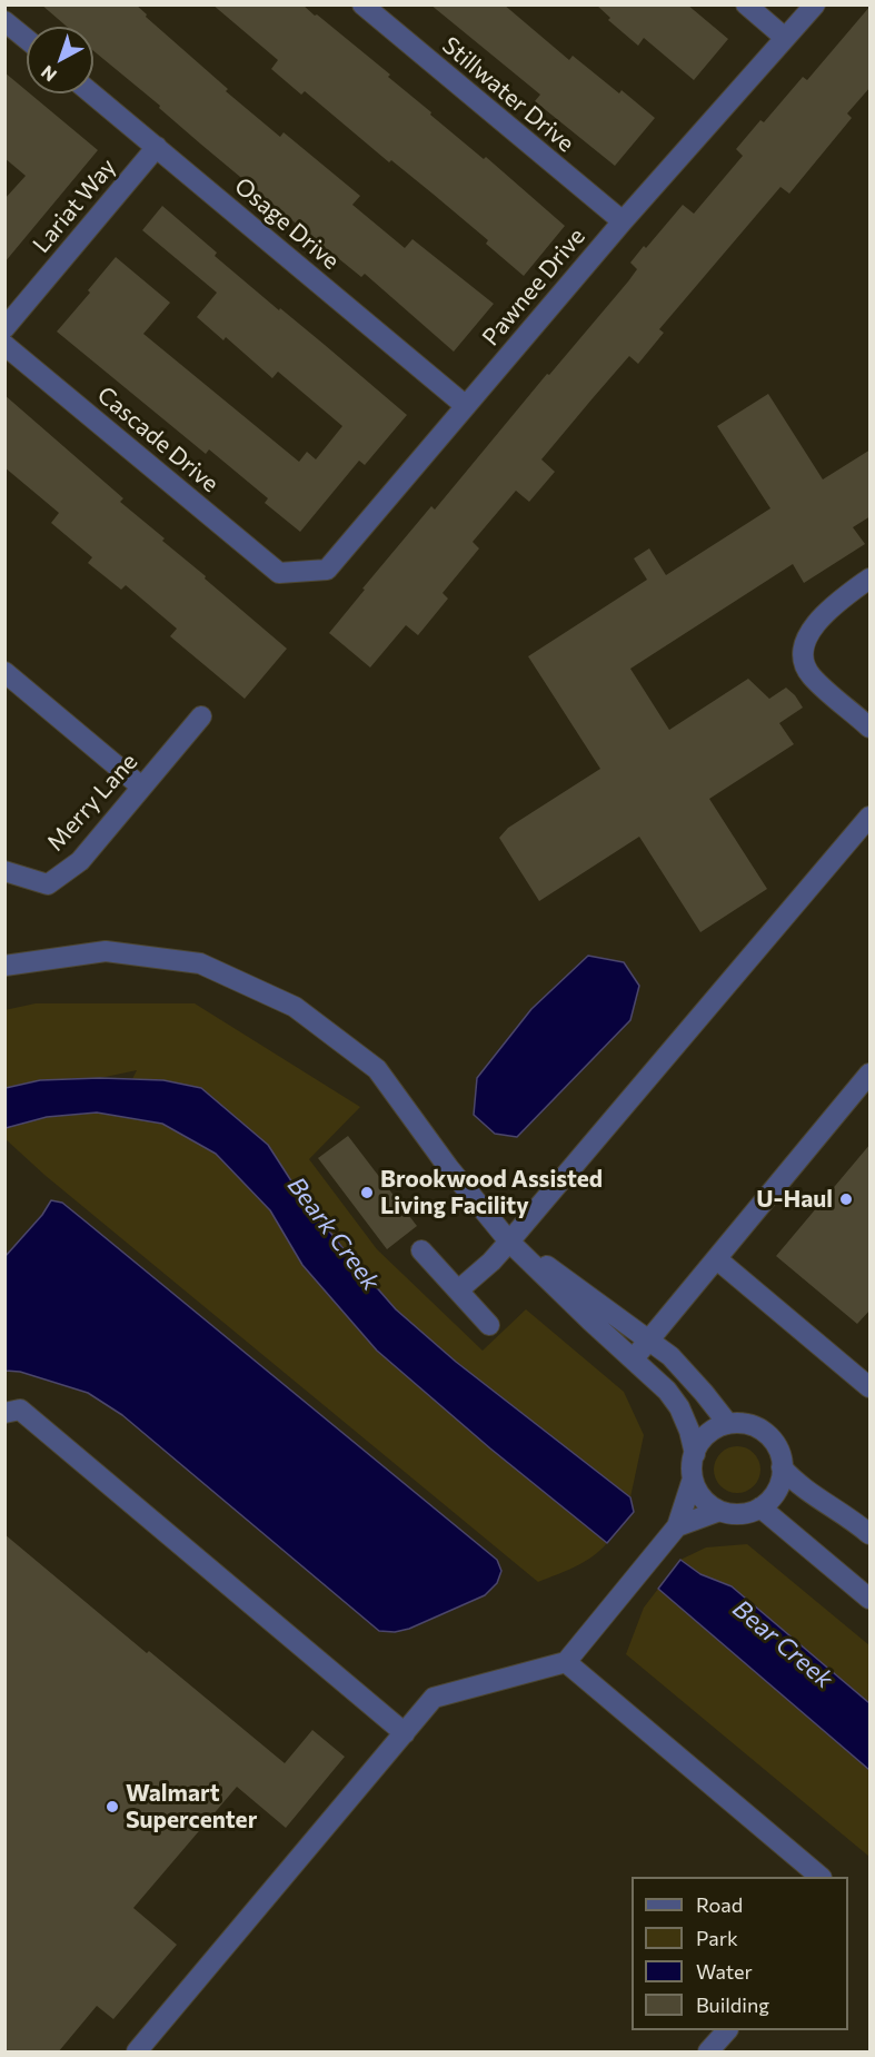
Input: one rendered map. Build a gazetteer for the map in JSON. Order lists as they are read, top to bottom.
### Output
{
  "streets": {
    "street": [
      "Stillwater Drive",
      "Lariat Way",
      "Osage Drive",
      "Pawnee Drive",
      "Cascade Drive",
      "Merry Lane"
    ]
  },
  "crossings": [
    ["Stillwater Drive", "Pawnee Drive"],
    ["Lariat Way", "Osage Drive"],
    ["Osage Drive", "Pawnee Drive"],
    ["Pawnee Drive", "Cascade Drive"]
  ],
  "water": ["Beark Creek", "Bear Creek"],
  "places": ["Brookwood Assisted Living Facility", "U-Haul", "Walmart Supercenter"],
  "legend": [
    "Road",
    "Park",
    "Water",
    "Building"
  ],
  "north": "bottom left"
}
